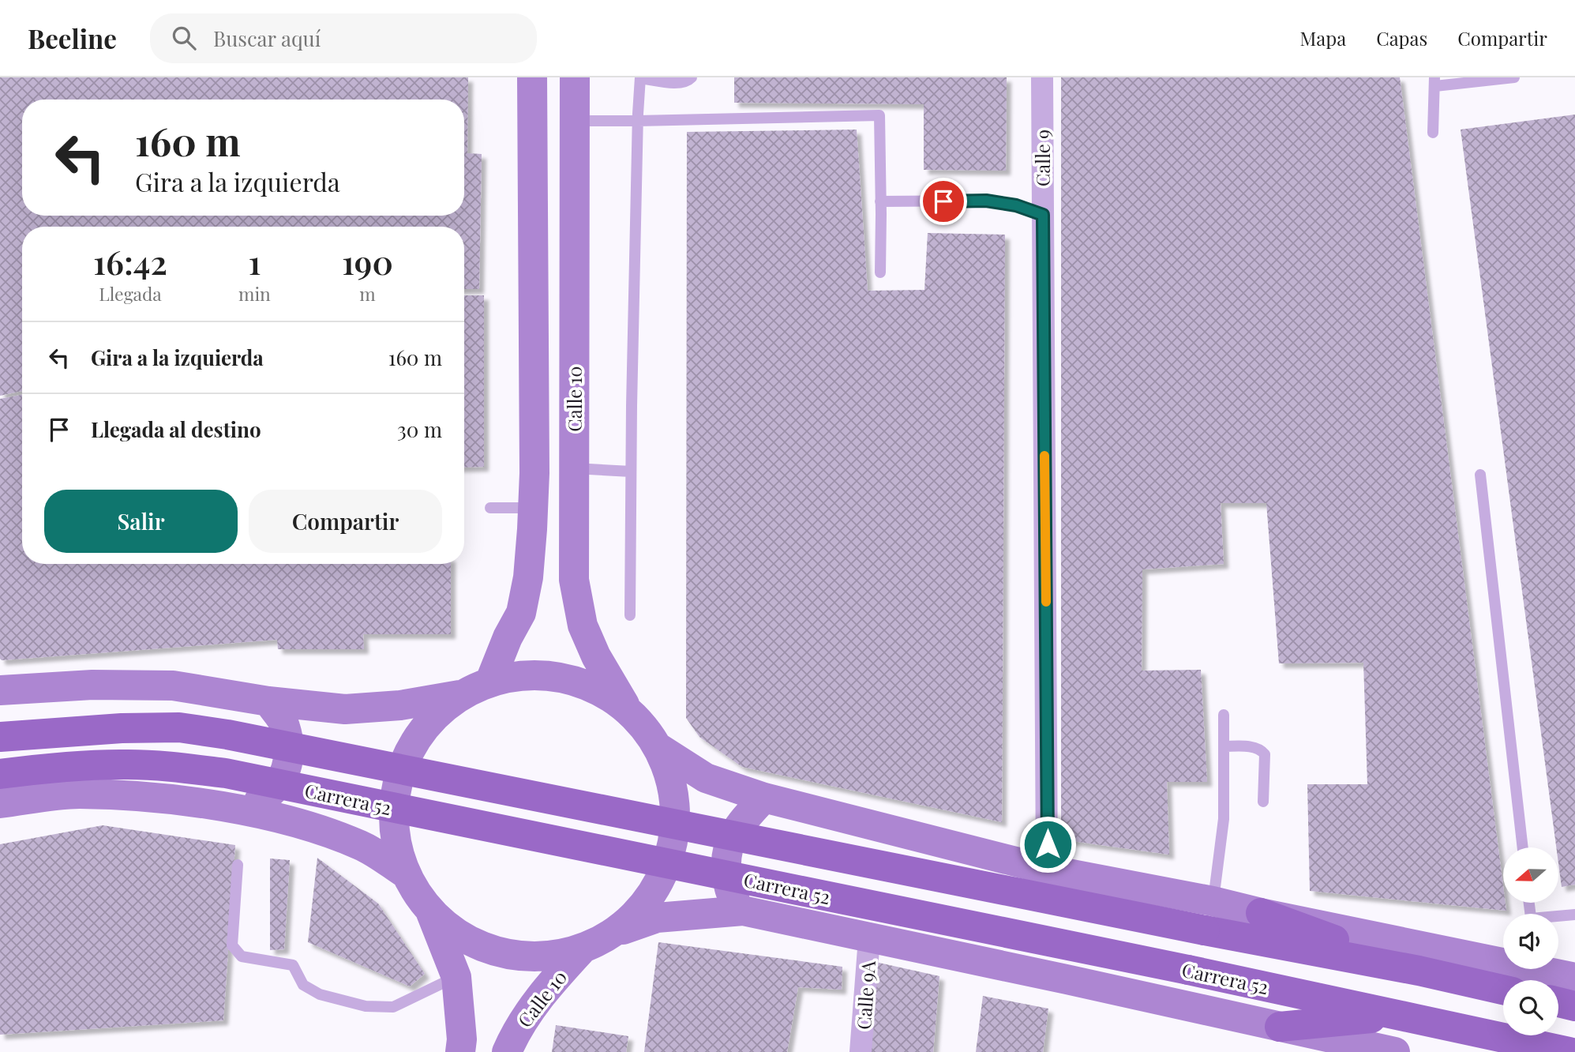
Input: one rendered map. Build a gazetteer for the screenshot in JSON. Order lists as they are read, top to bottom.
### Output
{
  "streets": {
    "main road": ["Carrera 52"],
    "street": ["Calle 9", "Calle 10", "Calle 9A"]
  },
  "crossings": [
    ["Carrera 52", "Calle 9A"]
  ],
  "north": "left",
  "page": {
    "header": "Beeline",
    "search": "Buscar aquí",
    "nav": ["Mapa", "Capas", "Compartir"],
    "turn": ["160 m", "Gira a la izquierda"],
    "eta": [
      "16:42",
      "Llegada",
      "1",
      "min",
      "190",
      "m"
    ],
    "list": [
      {
        "name": "Gira a la izquierda",
        "value": "160 m"
      },
      {
        "name": "Llegada al destino",
        "value": "30 m"
      }
    ],
    "buttons": ["Salir", "Compartir"]
  }
}
